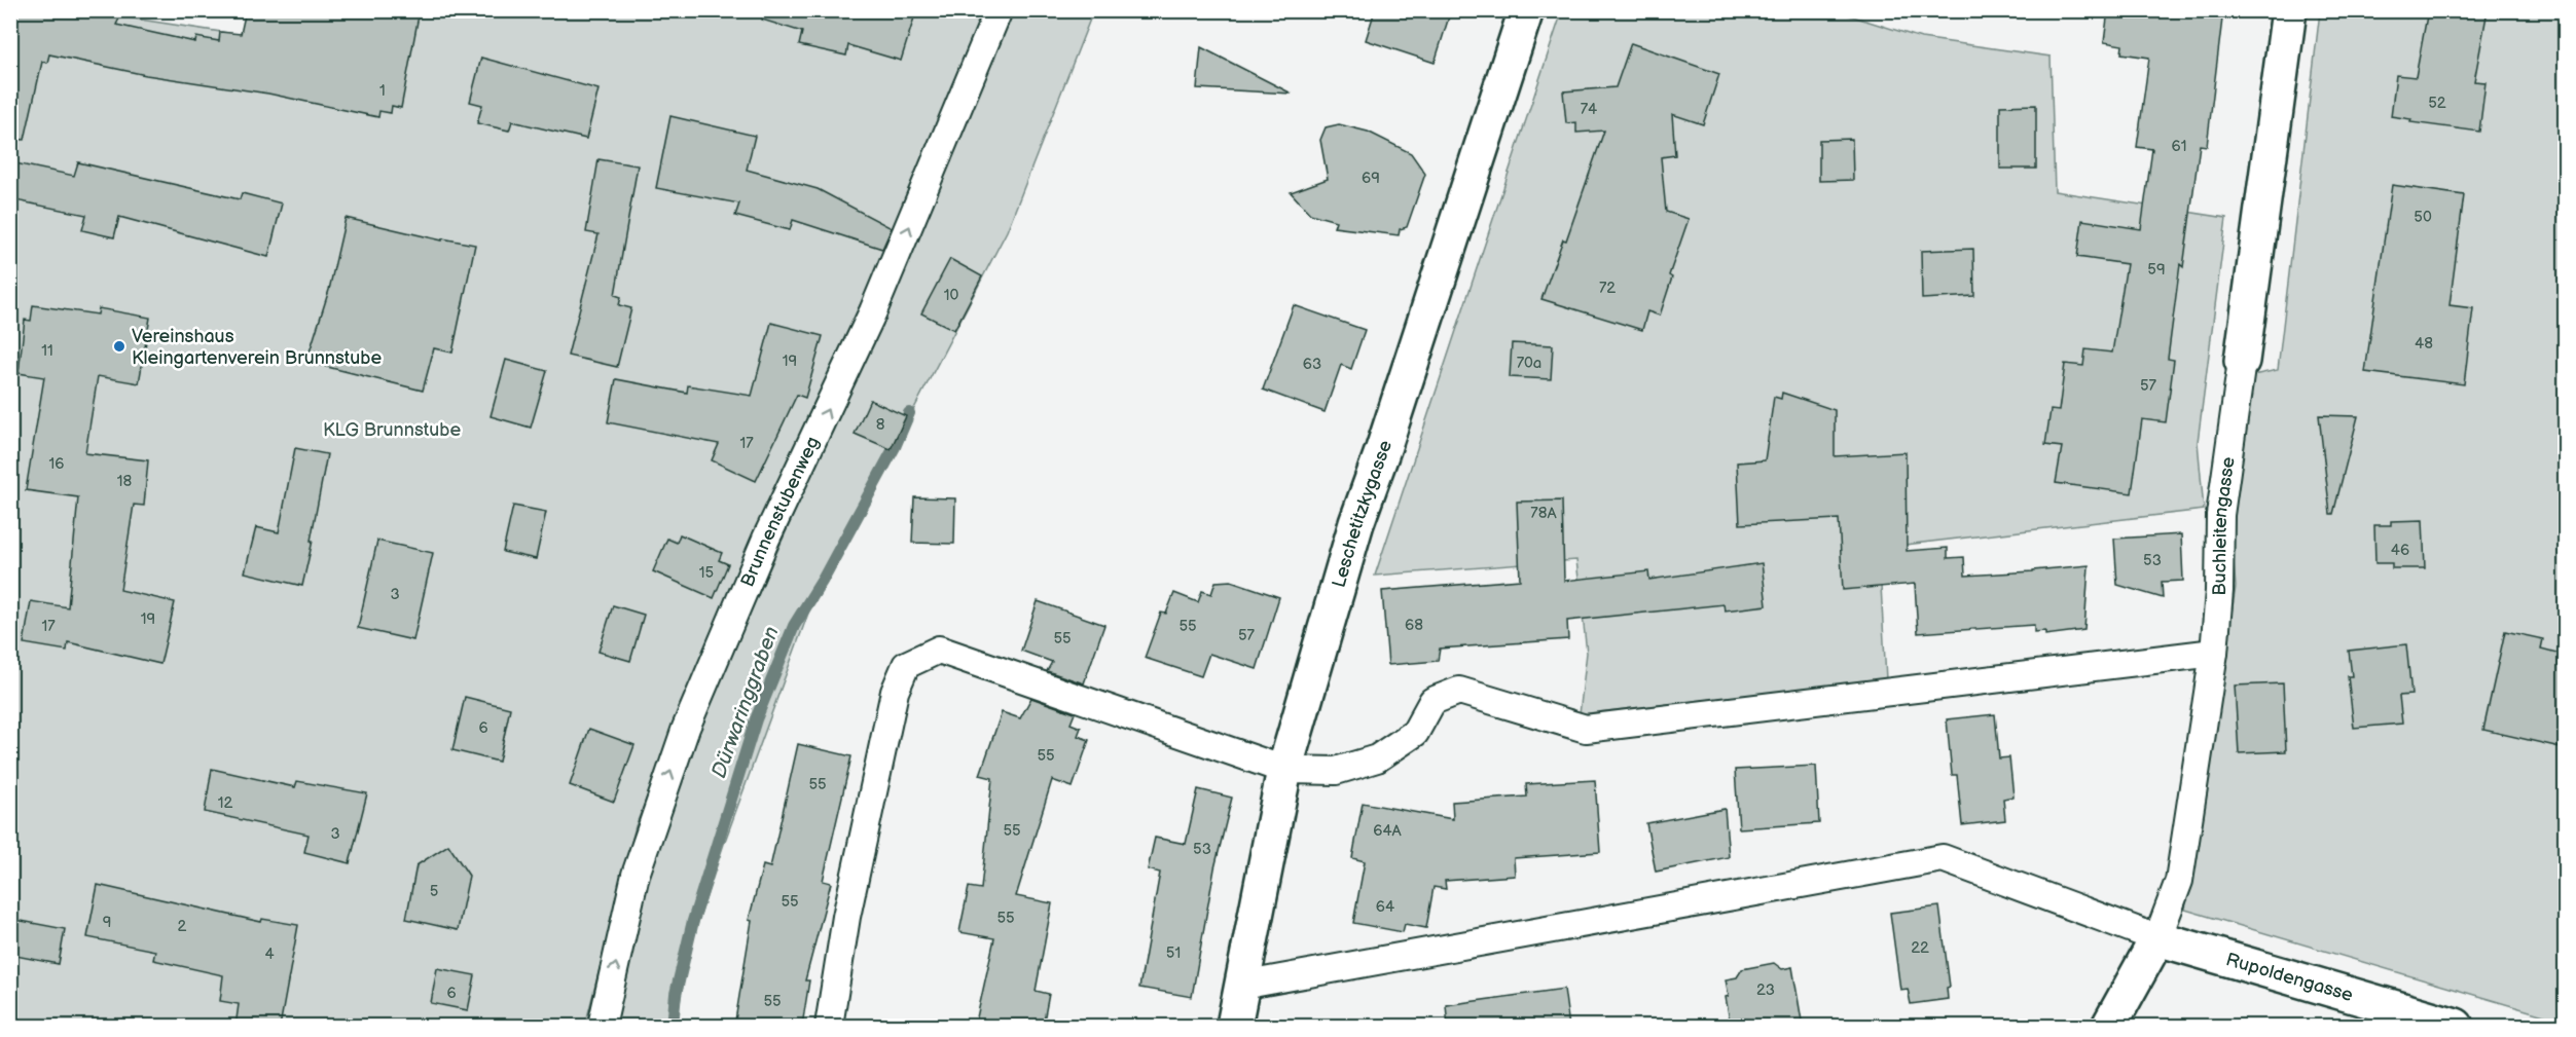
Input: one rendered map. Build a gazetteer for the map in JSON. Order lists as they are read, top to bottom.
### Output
{
  "streets": {
    "street": ["Leschetitzkygasse", "Buchleitengasse", "Rupoldengasse"],
    "lane": ["Brunnenstubenweg"]
  },
  "crossings": [
    ["Buchleitengasse", "Rupoldengasse"]
  ],
  "one_way": ["Brunnenstubenweg"],
  "water": ["Dürwaringgraben"],
  "parks": ["KLG Brunnstube"],
  "places": ["Vereinshaus Kleingartenverein Brunnstube"],
  "house_numbers": [
    "1",
    "52",
    "74",
    "61",
    "69",
    "50",
    "59",
    "72",
    "10",
    "48",
    "11",
    "19",
    "70a",
    "63",
    "57",
    "8",
    "17",
    "16",
    "18",
    "78A",
    "46",
    "53",
    "15",
    "3",
    "19",
    "68",
    "17",
    "55",
    "57",
    "55",
    "6",
    "55",
    "55",
    "12",
    "55",
    "64A",
    "3",
    "53",
    "5",
    "55",
    "64",
    "55",
    "9",
    "2",
    "22",
    "51",
    "4",
    "23",
    "6",
    "55"
  ]
}
